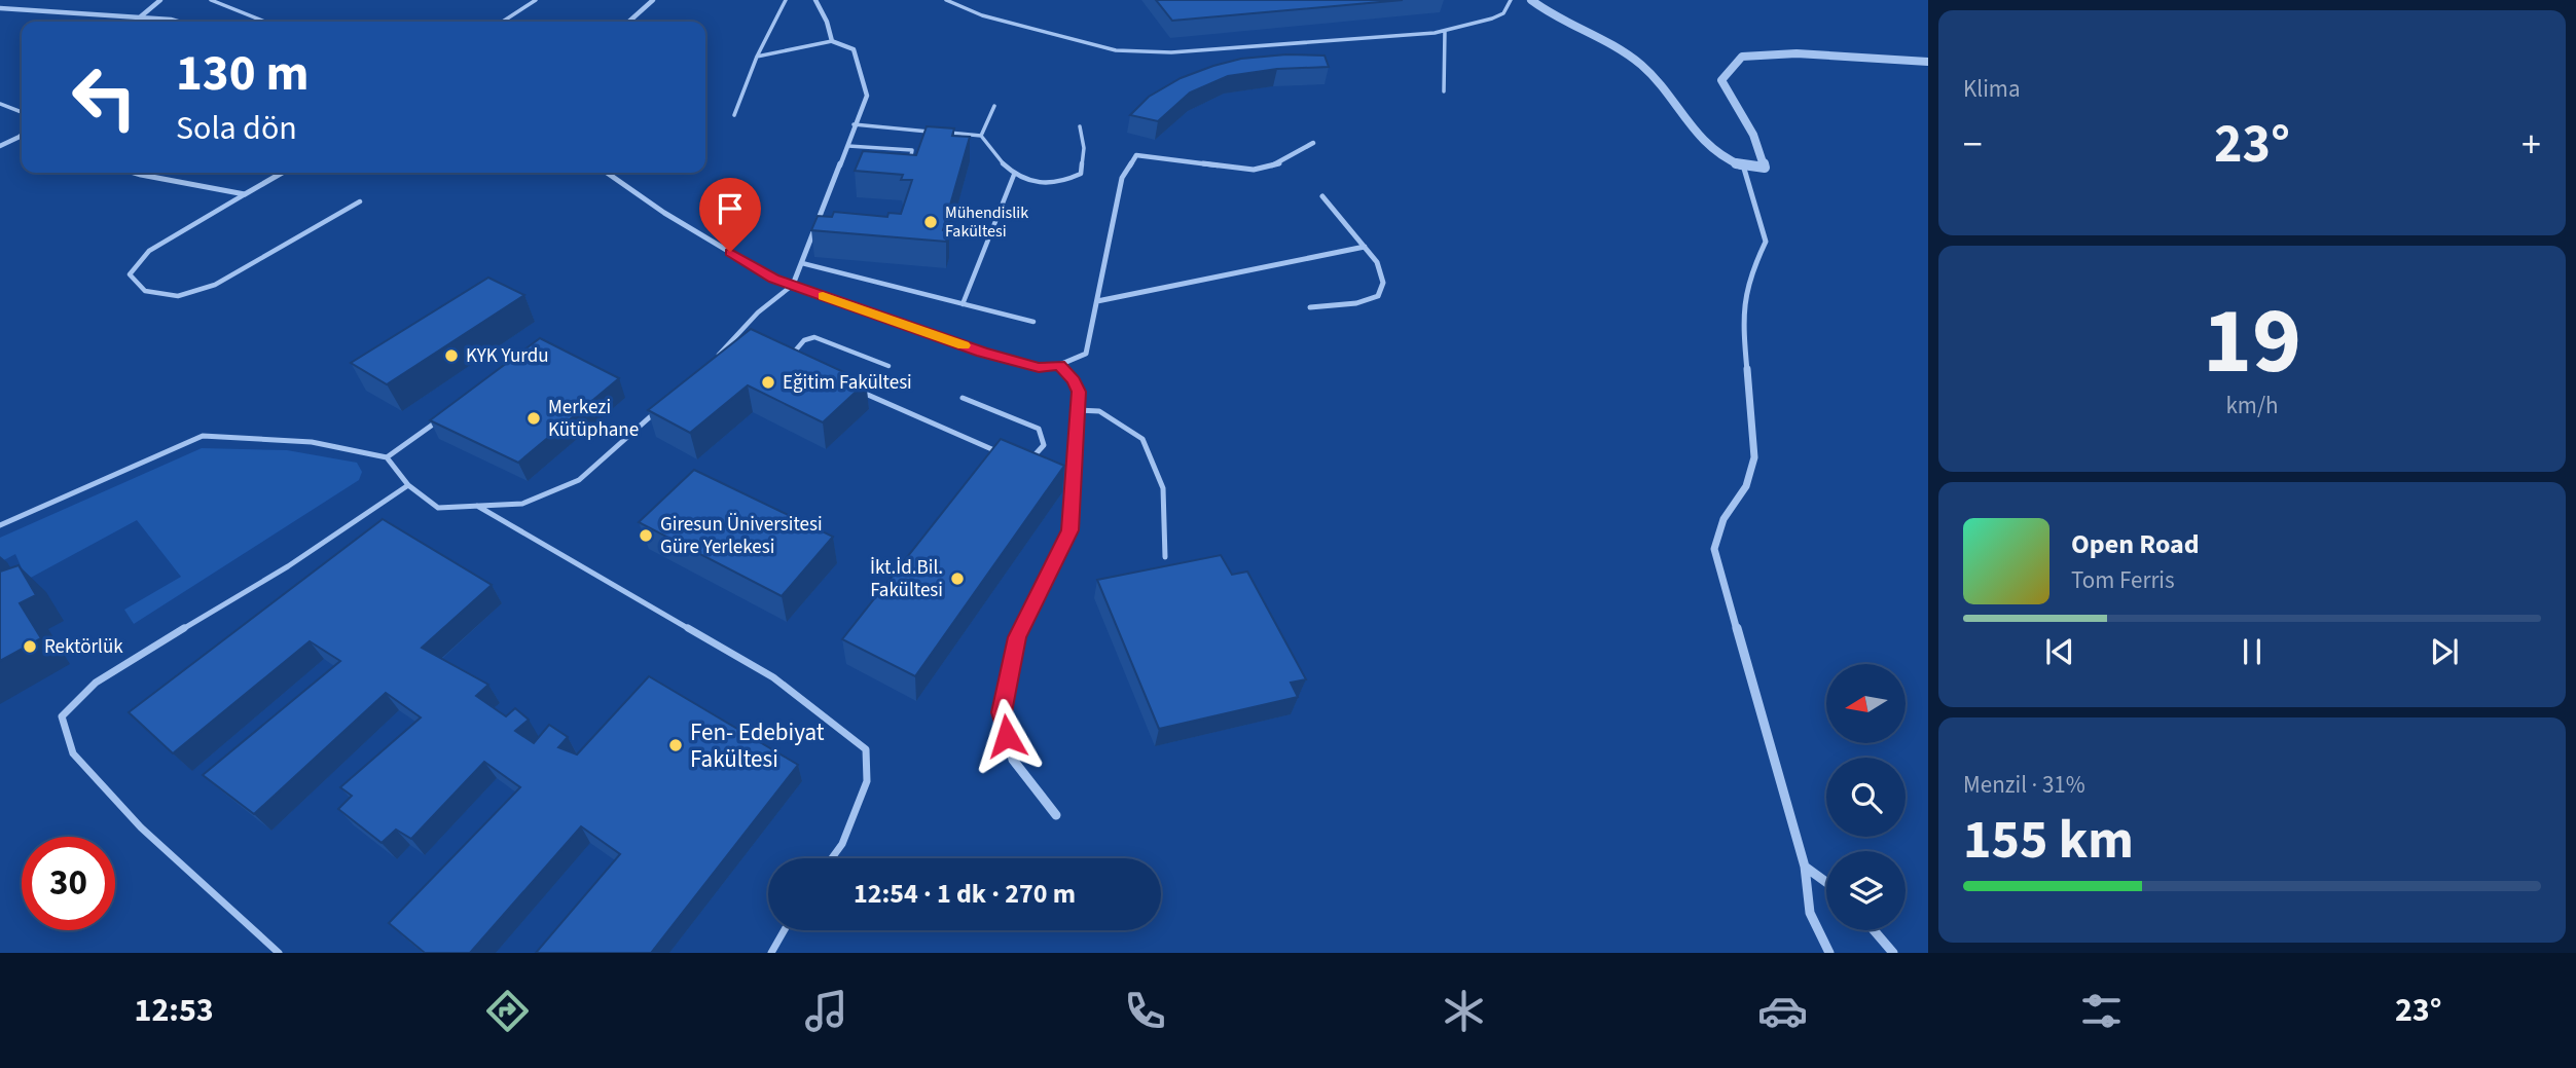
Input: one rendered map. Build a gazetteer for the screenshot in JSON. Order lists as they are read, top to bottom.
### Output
{
  "places": [
    "Mühendislik Fakültesi",
    "KYK Yurdu",
    "Eğitim Fakültesi",
    "Merkezi Kütüphane",
    "Giresun Üniversitesi Güre Yerlekesi",
    "İkt.İd.Bil. Fakültesi",
    "Rektörlük",
    "Fen- Edebiyat Fakültesi"
  ],
  "north": "left",
  "page": {
    "tile": [
      "Klima",
      ["19", "km/h"],
      ["Menzil · 31%", "155 km"]
    ],
    "turn": ["130 m", "Sola dön"],
    "heat": ["−", "23°", "+"],
    "song": ["Open Road", "Tom Ferris"],
    "limit": "30",
    "trip": "12:54 · 1 dk · 270 m",
    "tabs": ["12:53", "23°"]
  }
}
